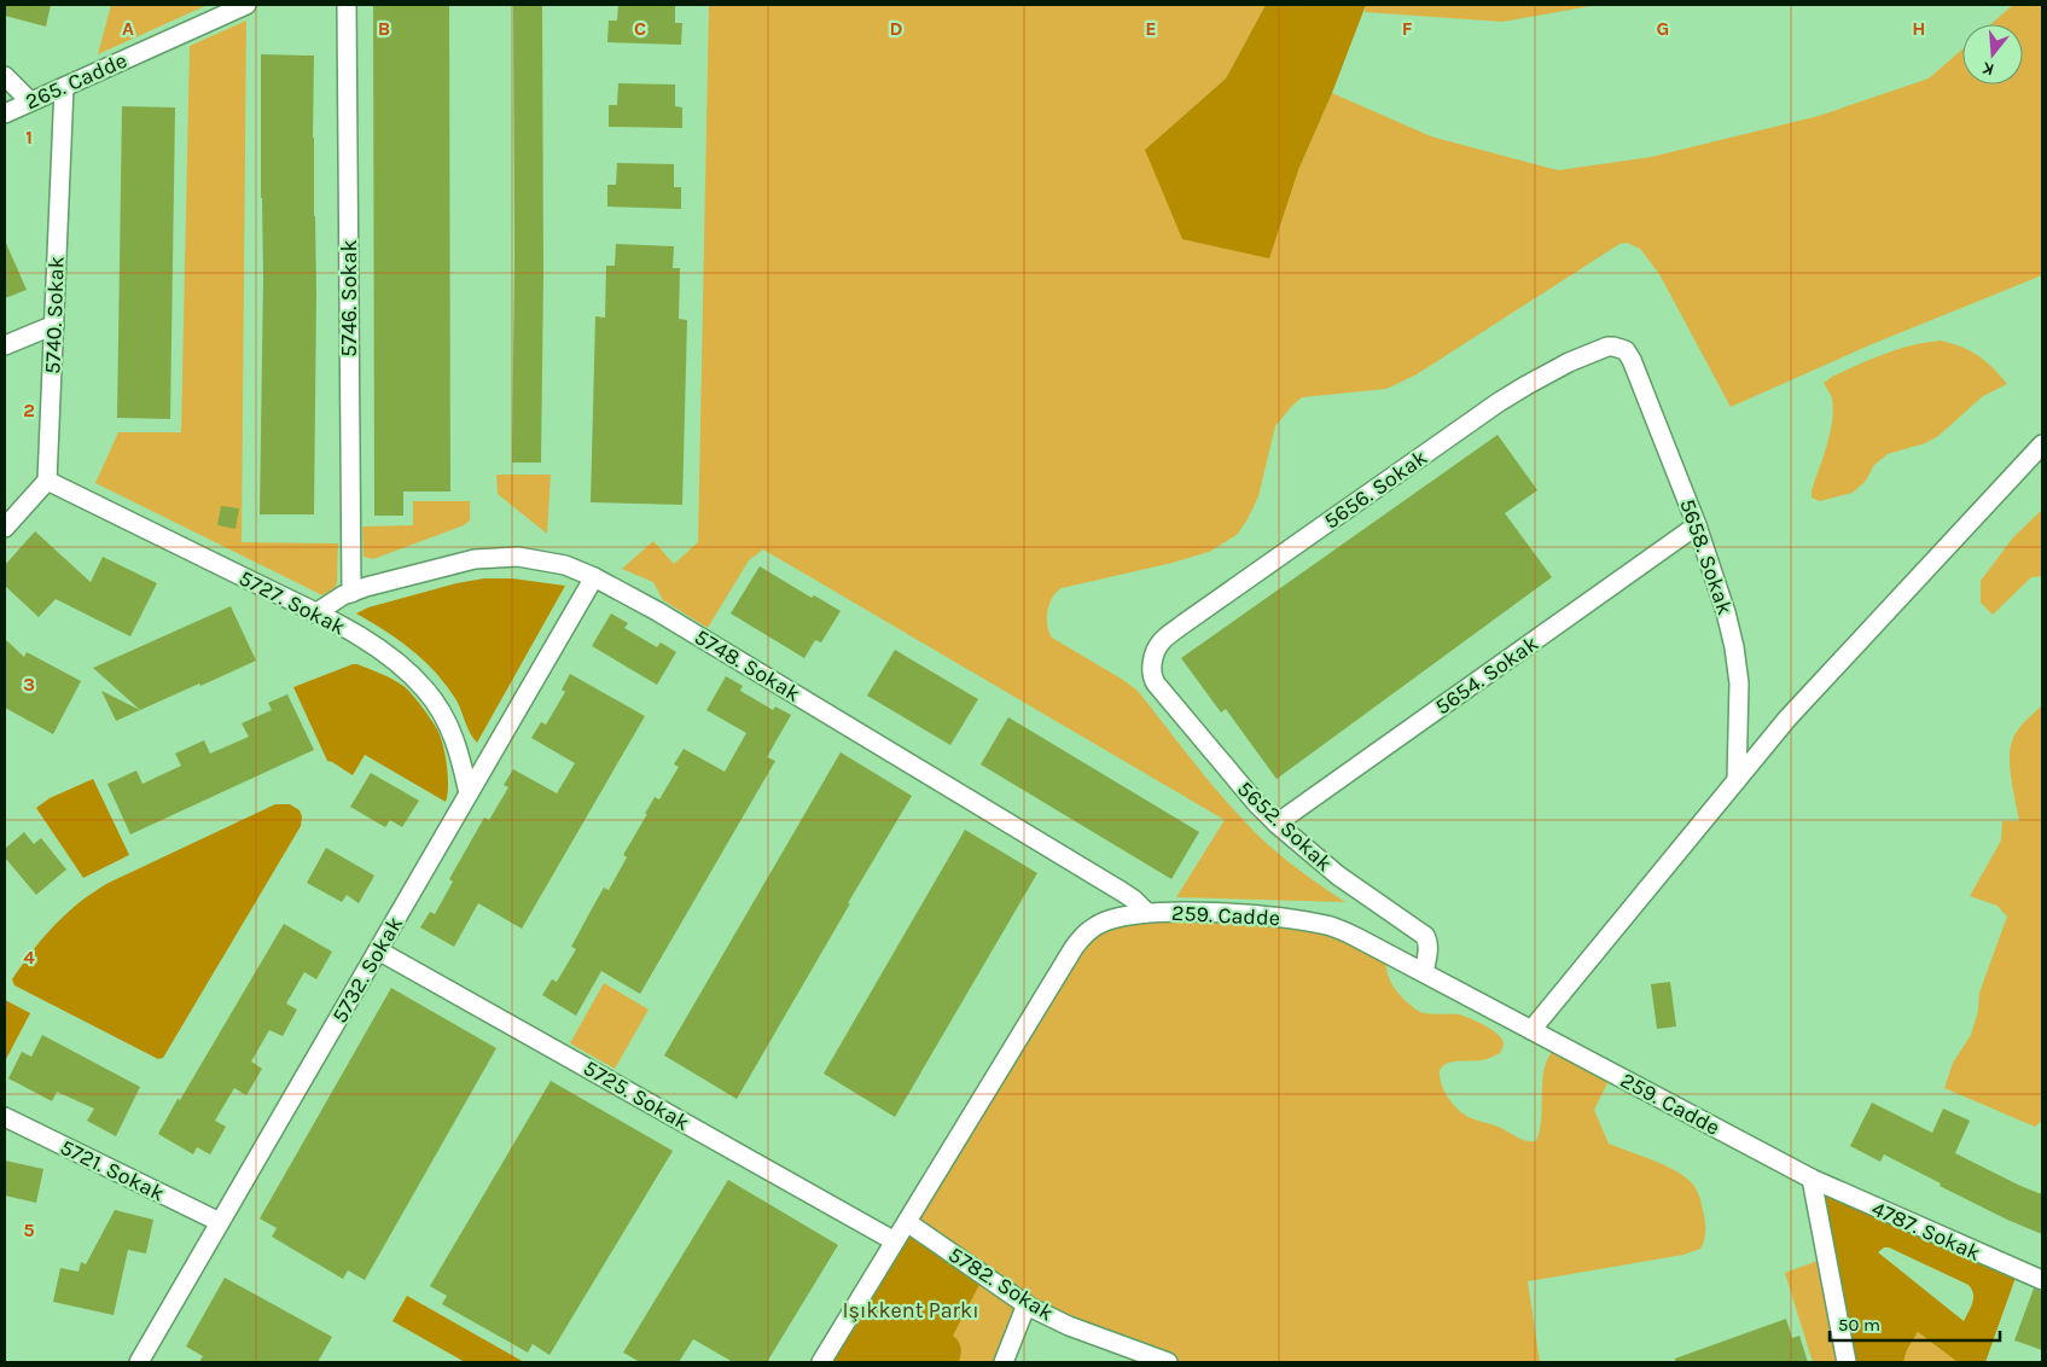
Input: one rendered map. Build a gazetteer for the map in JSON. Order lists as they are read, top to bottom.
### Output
{
  "streets": {
    "street": [
      "265. Cadde",
      "5746. Sokak",
      "5740. Sokak",
      "5656. Sokak",
      "5658. Sokak",
      "5727. Sokak",
      "5748. Sokak",
      "5654. Sokak",
      "5652. Sokak",
      "259. Cadde",
      "5732. Sokak",
      "5725. Sokak",
      "5721. Sokak",
      "4787. Sokak",
      "5782. Sokak"
    ]
  },
  "crossings": [
    ["265. Cadde", "5740. Sokak"],
    ["5746. Sokak", "5748. Sokak"],
    ["5740. Sokak", "5727. Sokak"],
    ["5656. Sokak", "5658. Sokak"],
    ["5656. Sokak", "5652. Sokak"],
    ["5658. Sokak", "5654. Sokak"],
    ["5727. Sokak", "5748. Sokak"],
    ["5727. Sokak", "5732. Sokak"],
    ["5748. Sokak", "259. Cadde"],
    ["5748. Sokak", "5732. Sokak"],
    ["5654. Sokak", "5652. Sokak"],
    ["5652. Sokak", "259. Cadde"],
    ["259. Cadde", "5725. Sokak"],
    ["259. Cadde", "4787. Sokak"],
    ["259. Cadde", "5782. Sokak"],
    ["5732. Sokak", "5725. Sokak"],
    ["5732. Sokak", "5721. Sokak"]
  ],
  "parks": ["Işıkkent Parkı"],
  "scale_bar": "50 m",
  "north": "bottom",
  "grid": {
    "columns": [
      "A",
      "B",
      "C",
      "D",
      "E",
      "F",
      "G",
      "H"
    ],
    "rows": [
      "1",
      "2",
      "3",
      "4",
      "5"
    ]
  }
}
